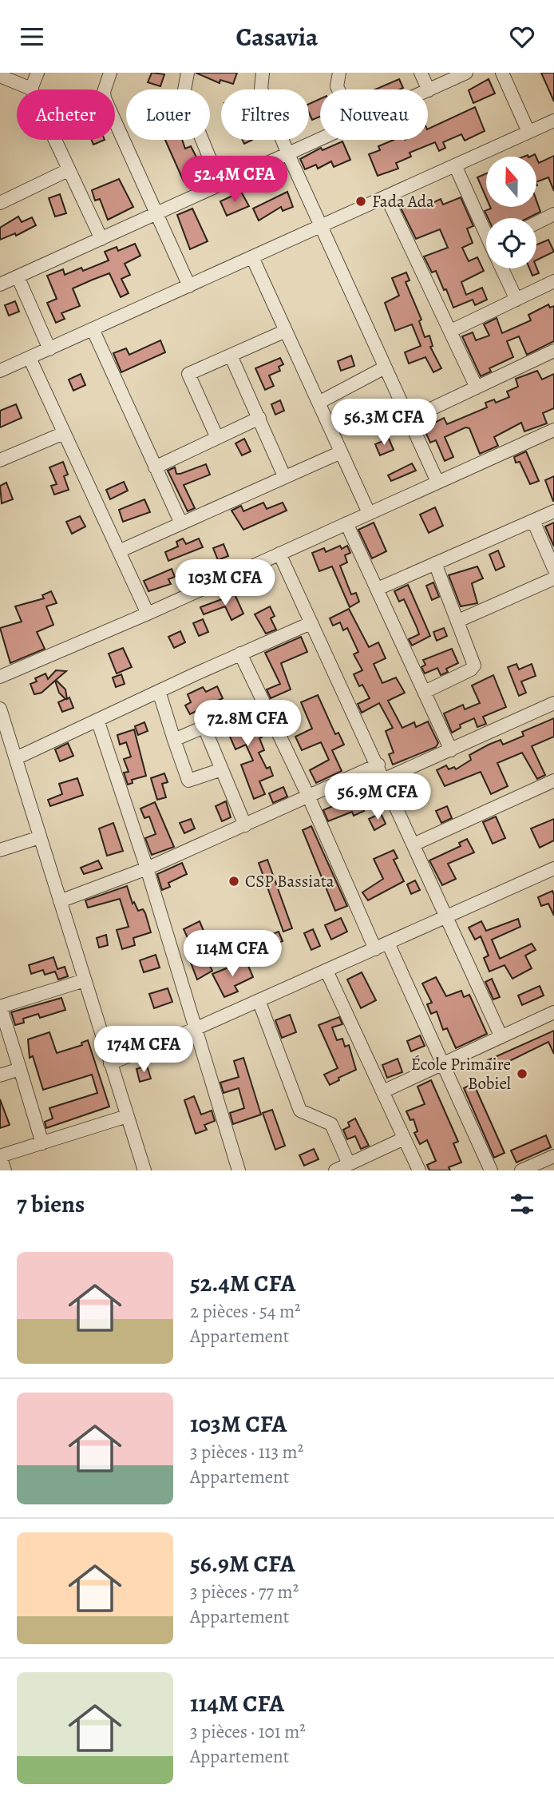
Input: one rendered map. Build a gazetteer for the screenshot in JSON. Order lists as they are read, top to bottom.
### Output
{
  "places": ["Fada Ada", "CSP Bassiata", "École Primaire Bobiel"],
  "north": "top",
  "page": {
    "header": "Casavia",
    "chip": [
      "Acheter",
      "Louer",
      "Filtres",
      "Nouveau"
    ],
    "price": [
      "52.4M CFA",
      "56.3M CFA",
      "103M CFA",
      "72.8M CFA",
      "56.9M CFA",
      "114M CFA",
      "174M CFA"
    ],
    "heading": "7 biens",
    "list": [
      {
        "name": "52.4M CFA",
        "note": "2 pièces · 54 m² · Appartement"
      },
      {
        "name": "103M CFA",
        "note": "3 pièces · 113 m² · Appartement"
      },
      {
        "name": "56.9M CFA",
        "note": "3 pièces · 77 m² · Appartement"
      },
      {
        "name": "114M CFA",
        "note": "3 pièces · 101 m² · Appartement"
      }
    ]
  }
}
